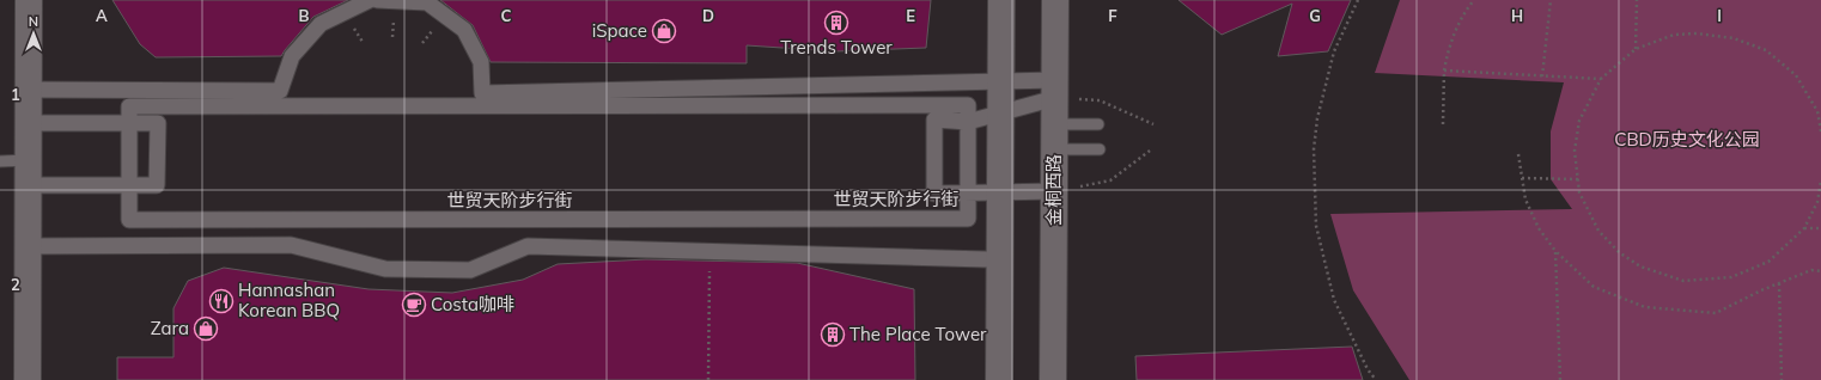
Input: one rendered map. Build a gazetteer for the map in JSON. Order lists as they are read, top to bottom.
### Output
{
  "streets": {
    "main road": ["金桐西路"],
    "street": ["世贸天阶步行街"]
  },
  "parks": ["CBD历史文化公园"],
  "places": {
    "building": ["Trends Tower", "The Place Tower"],
    "shop": ["iSpace", "Zara"],
    "restaurant": ["Hannashan Korean BBQ"],
    "cafe": ["Costa咖啡"]
  },
  "north": "top",
  "grid": {
    "columns": [
      "A",
      "B",
      "C",
      "D",
      "E",
      "F",
      "G",
      "H",
      "I"
    ],
    "rows": ["1", "2"]
  }
}
